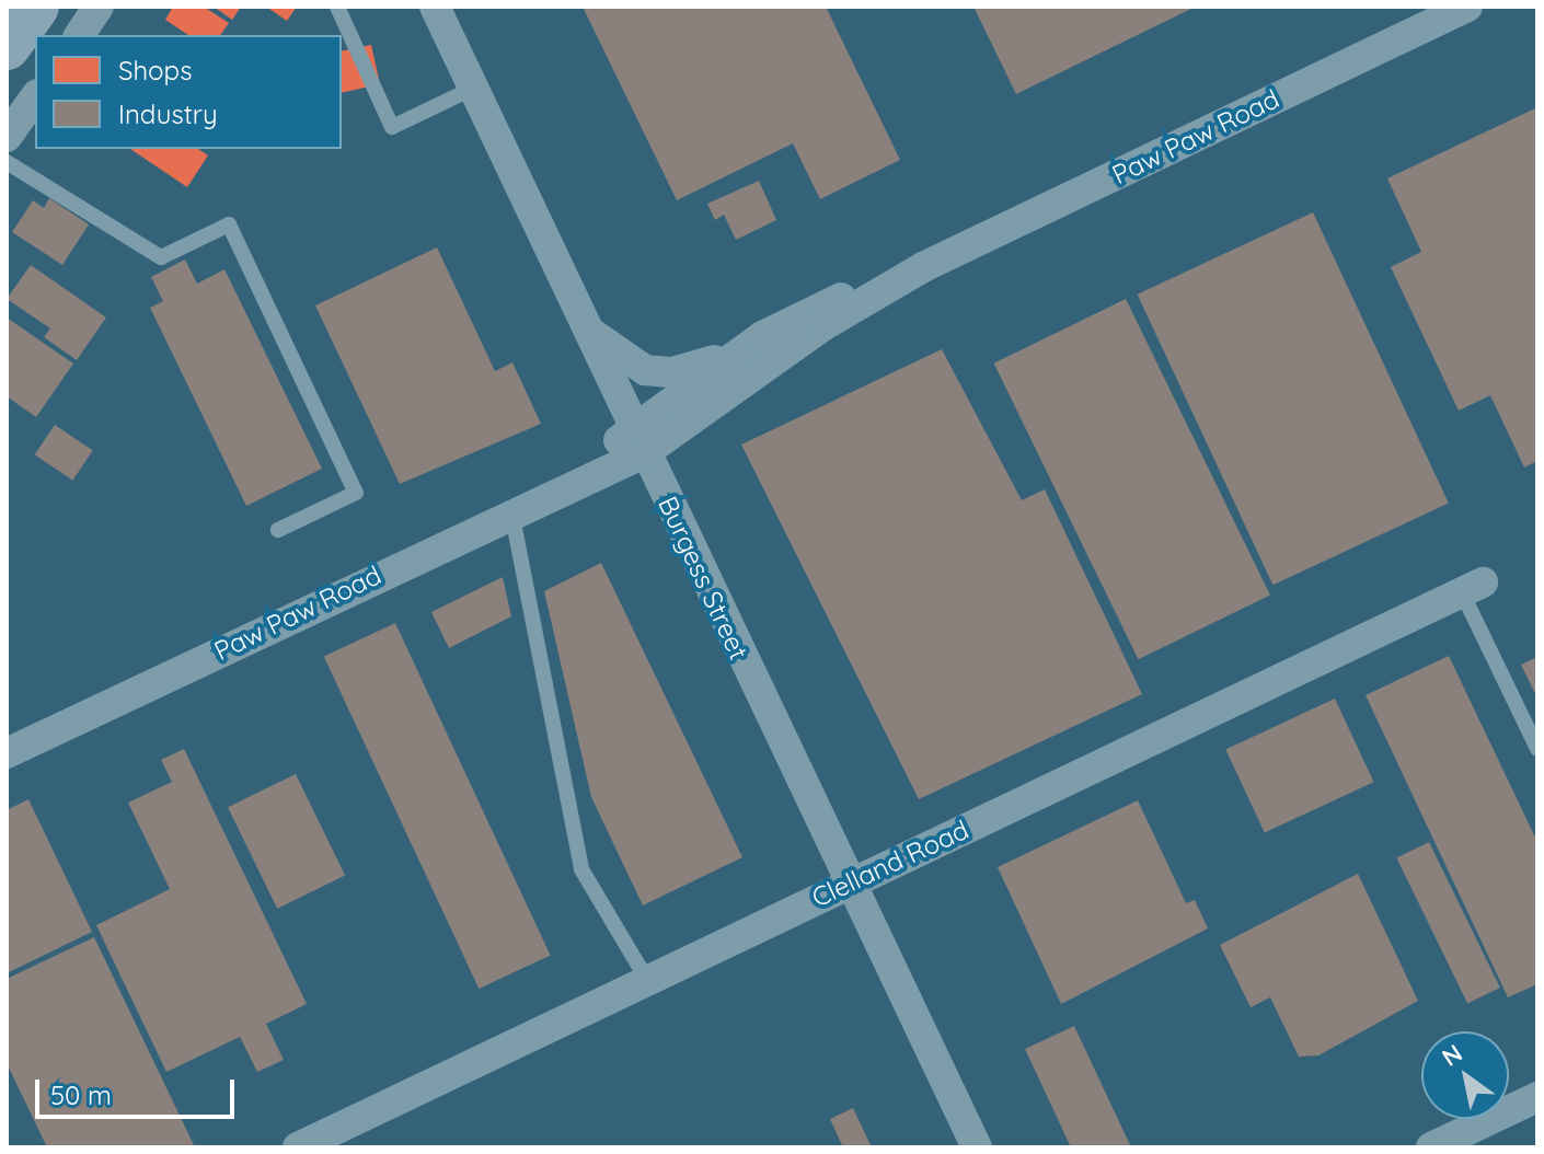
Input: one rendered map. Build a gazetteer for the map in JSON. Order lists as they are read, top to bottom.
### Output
{
  "streets": {
    "street": ["Paw Paw Road", "Burgess Street", "Clelland Road"]
  },
  "crossings": [
    ["Paw Paw Road", "Burgess Street"],
    ["Burgess Street", "Clelland Road"]
  ],
  "legend": ["Shops", "Industry"],
  "scale_bar": "50 m",
  "north": "top left"
}
